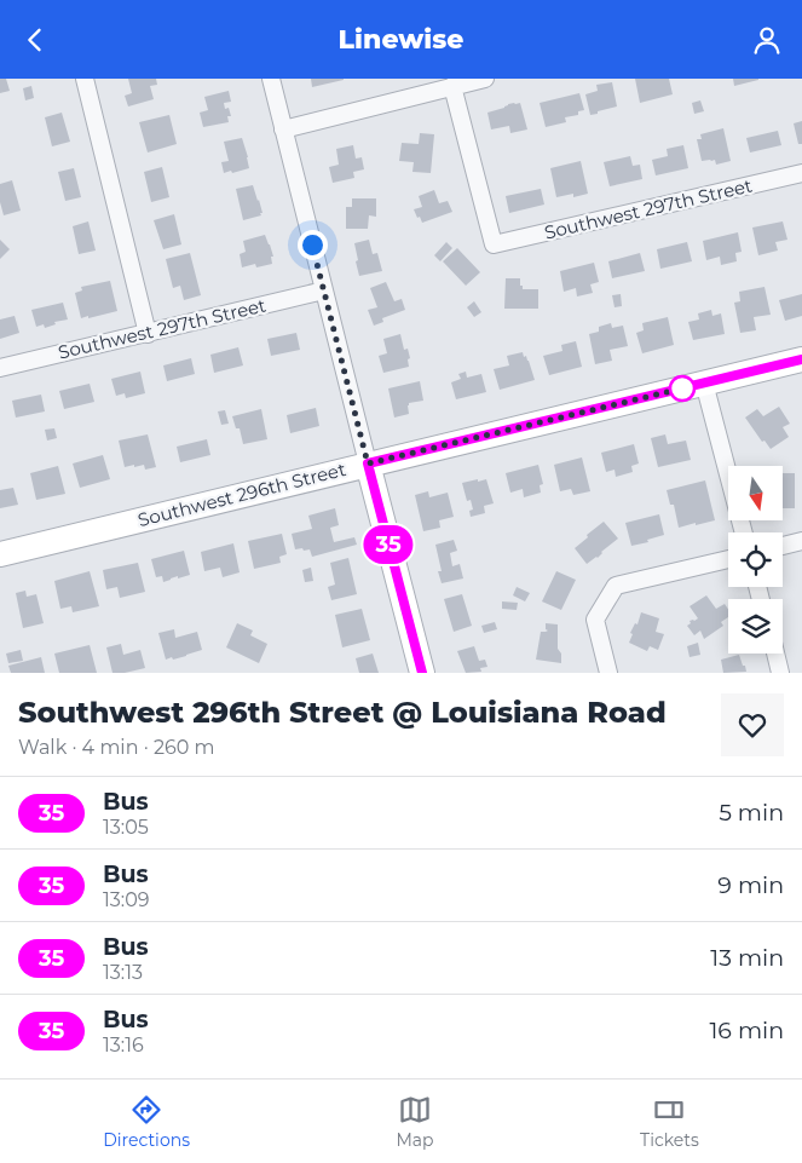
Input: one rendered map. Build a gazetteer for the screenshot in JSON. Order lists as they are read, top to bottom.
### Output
{
  "streets": {
    "street": ["Southwest 297th Street", "Southwest 296th Street"]
  },
  "lines": ["bus line 35"],
  "north": "bottom",
  "page": {
    "header": "Linewise",
    "on_map": "35",
    "heading": ["Southwest 296th Street @ Louisiana Road", "Walk · 4 min · 260 m"],
    "list": [
      {
        "mark": "35",
        "name": "Bus",
        "note": "13:05",
        "value": "5 min"
      },
      {
        "mark": "35",
        "name": "Bus",
        "note": "13:09",
        "value": "9 min"
      },
      {
        "mark": "35",
        "name": "Bus",
        "note": "13:13",
        "value": "13 min"
      },
      {
        "mark": "35",
        "name": "Bus",
        "note": "13:16",
        "value": "16 min"
      }
    ],
    "tabs": ["Directions", "Map", "Tickets"]
  }
}
